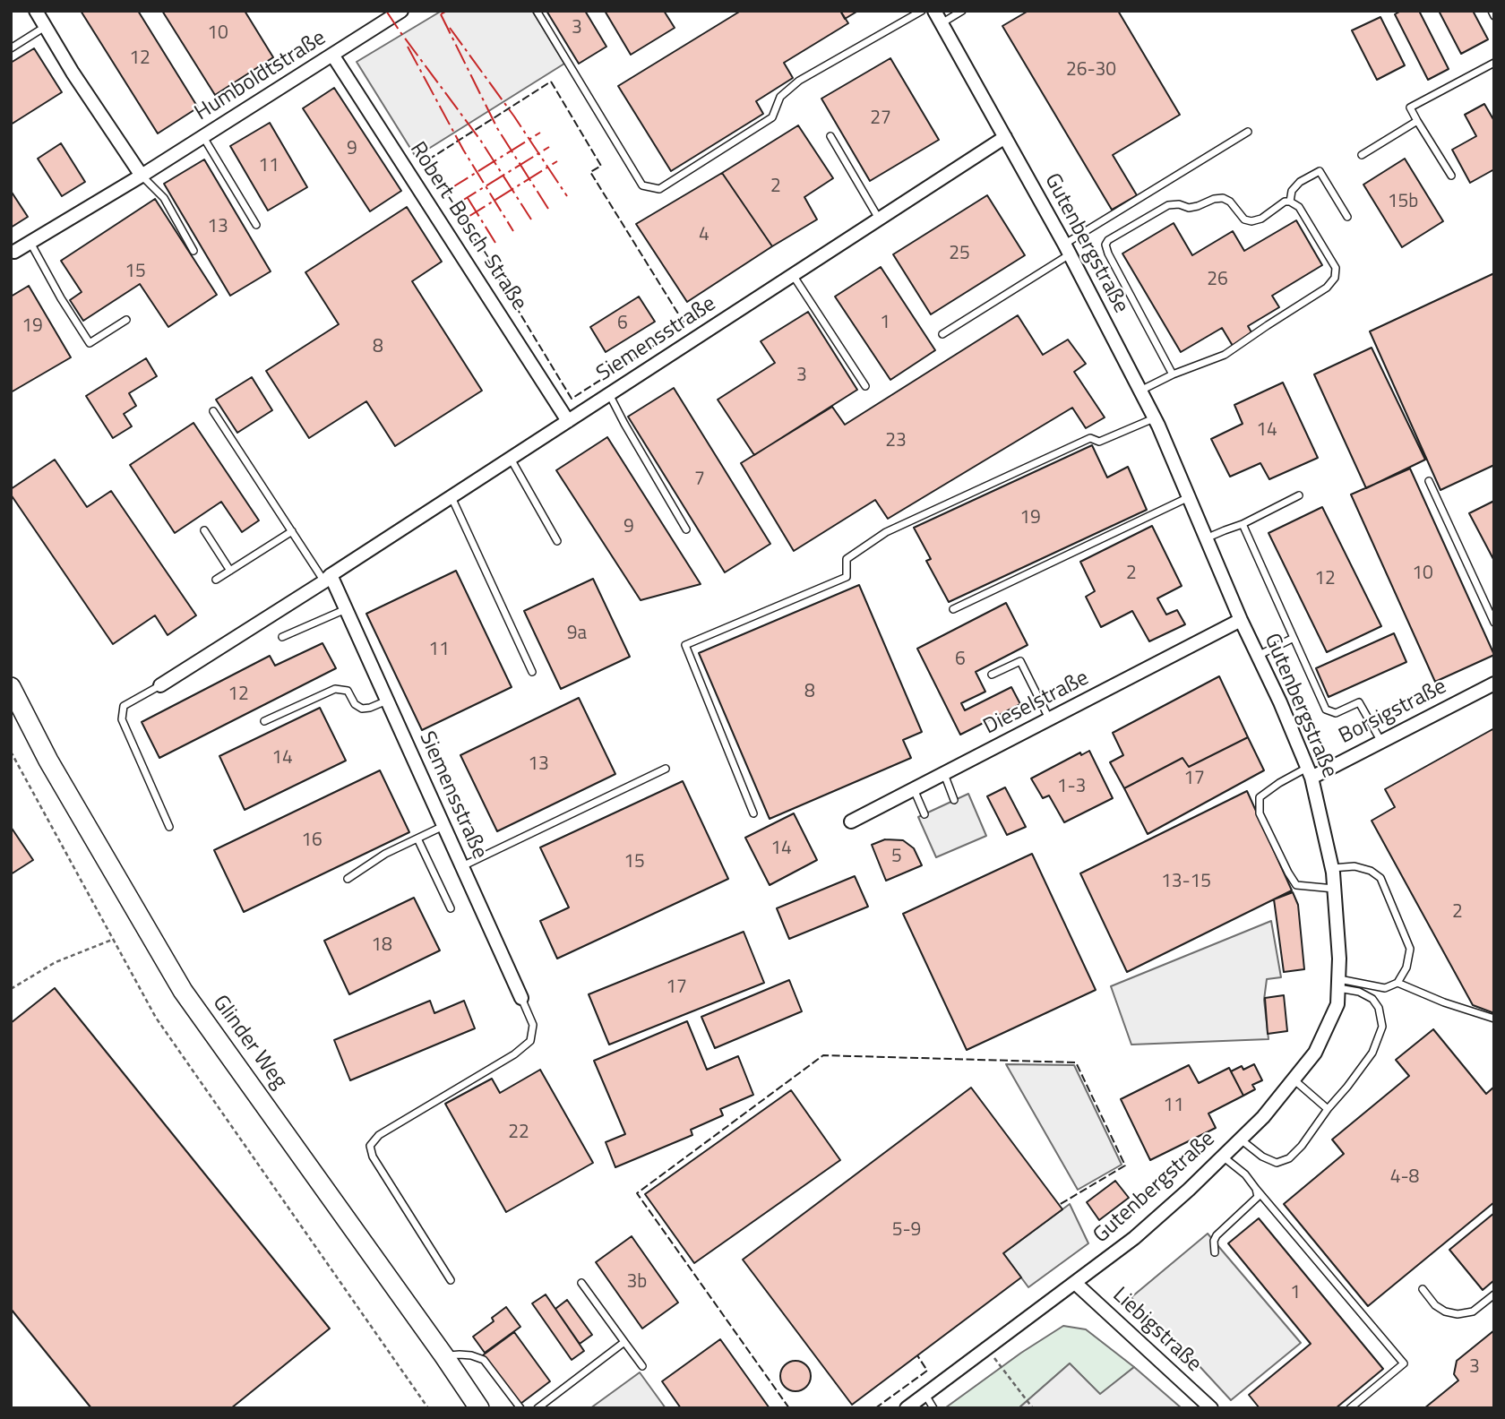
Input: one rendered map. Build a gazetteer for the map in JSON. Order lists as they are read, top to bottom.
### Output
{
  "streets": {
    "main road": ["Glinder Weg"],
    "street": [
      "Humboldtstraße",
      "Robert-Bosch-Straße",
      "Gutenbergstraße",
      "Siemensstraße",
      "Dieselstraße",
      "Borsigstraße",
      "Liebigstraße"
    ]
  },
  "crossings": [
    ["Humboldtstraße", "Robert-Bosch-Straße"],
    ["Robert-Bosch-Straße", "Siemensstraße"],
    ["Gutenbergstraße", "Siemensstraße"],
    ["Gutenbergstraße", "Dieselstraße"],
    ["Gutenbergstraße", "Borsigstraße"],
    ["Gutenbergstraße", "Liebigstraße"]
  ],
  "house_numbers": [
    "3",
    "10",
    "12",
    "26-30",
    "27",
    "9",
    "11",
    "2",
    "15b",
    "13",
    "4",
    "25",
    "15",
    "26",
    "1",
    "6",
    "19",
    "8",
    "3",
    "14",
    "23",
    "7",
    "19",
    "9",
    "2",
    "10",
    "12",
    "9a",
    "11",
    "6",
    "8",
    "12",
    "14",
    "13",
    "17",
    "1-3",
    "16",
    "14",
    "5",
    "15",
    "13-15",
    "2",
    "18",
    "17",
    "11",
    "22",
    "4-8",
    "5-9",
    "3b",
    "1",
    "3"
  ]
}
